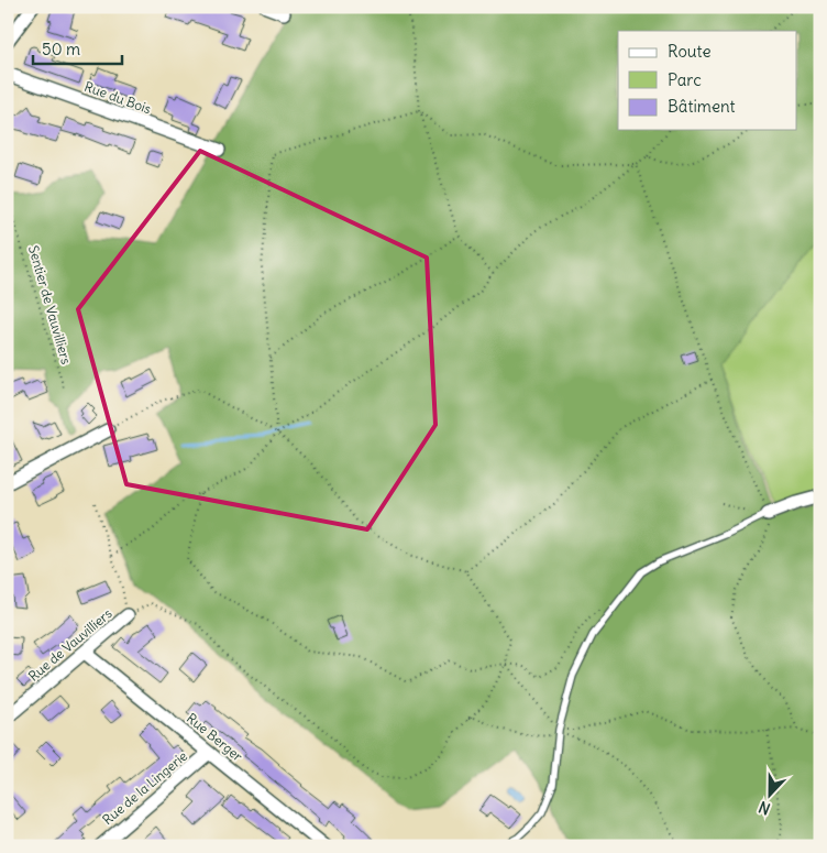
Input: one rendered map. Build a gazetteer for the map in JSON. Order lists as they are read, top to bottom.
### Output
{
  "streets": {
    "street": [
      "Rue du Bois",
      "Rue de Vauvilliers",
      "Rue Berger",
      "Rue de la Lingerie"
    ],
    "path": ["Sentier de Vauvilliers"]
  },
  "crossings": [
    ["Rue de Vauvilliers", "Rue Berger"],
    ["Rue Berger", "Rue de la Lingerie"]
  ],
  "legend": ["Route", "Parc", "Bâtiment"],
  "scale_bar": "50 m",
  "north": "bottom"
}
